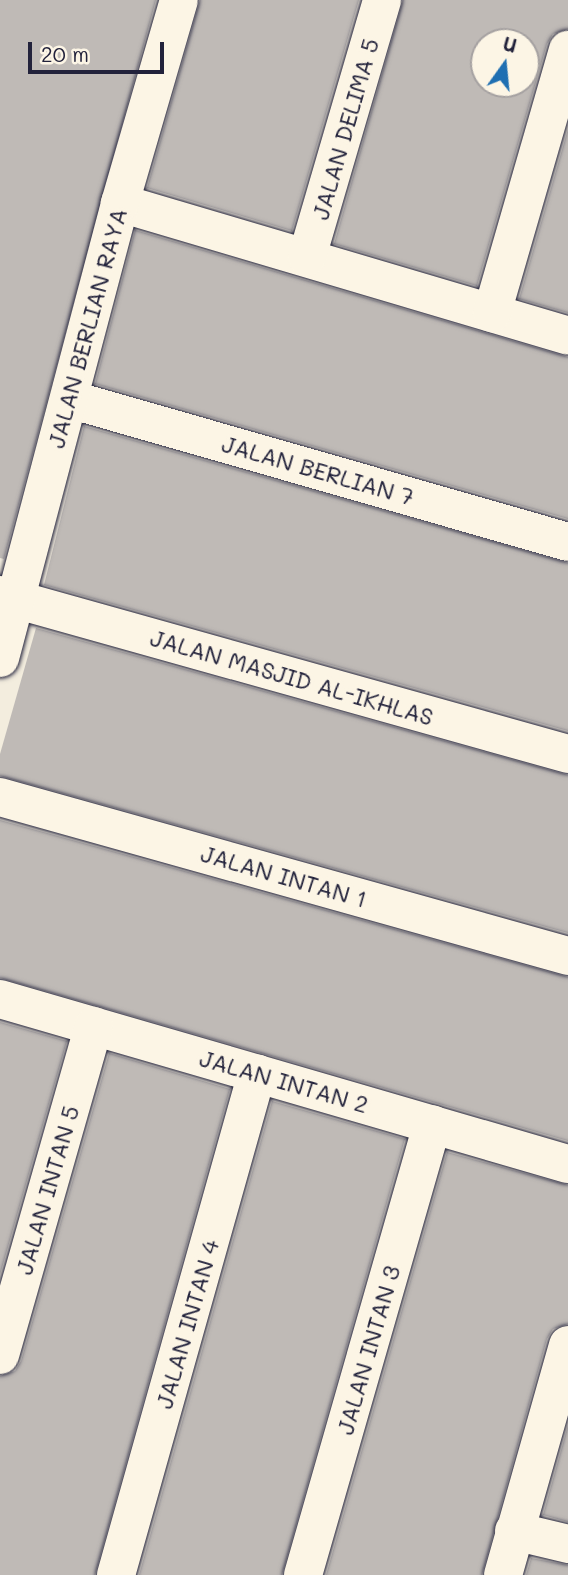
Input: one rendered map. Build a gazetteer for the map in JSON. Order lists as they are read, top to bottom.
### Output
{
  "streets": {
    "street": [
      "JALAN DELIMA 5",
      "JALAN BERLIAN RAYA",
      "JALAN BERLIAN 7",
      "JALAN MASJID AL-IKHLAS",
      "JALAN INTAN 1",
      "JALAN INTAN 2",
      "JALAN INTAN 5",
      "JALAN INTAN 4",
      "JALAN INTAN 3"
    ]
  },
  "crossings": [
    ["JALAN BERLIAN RAYA", "JALAN BERLIAN 7"],
    ["JALAN BERLIAN RAYA", "JALAN MASJID AL-IKHLAS"],
    ["JALAN INTAN 2", "JALAN INTAN 5"],
    ["JALAN INTAN 2", "JALAN INTAN 4"],
    ["JALAN INTAN 2", "JALAN INTAN 3"]
  ],
  "scale_bar": "20 m",
  "north": "top"
}
